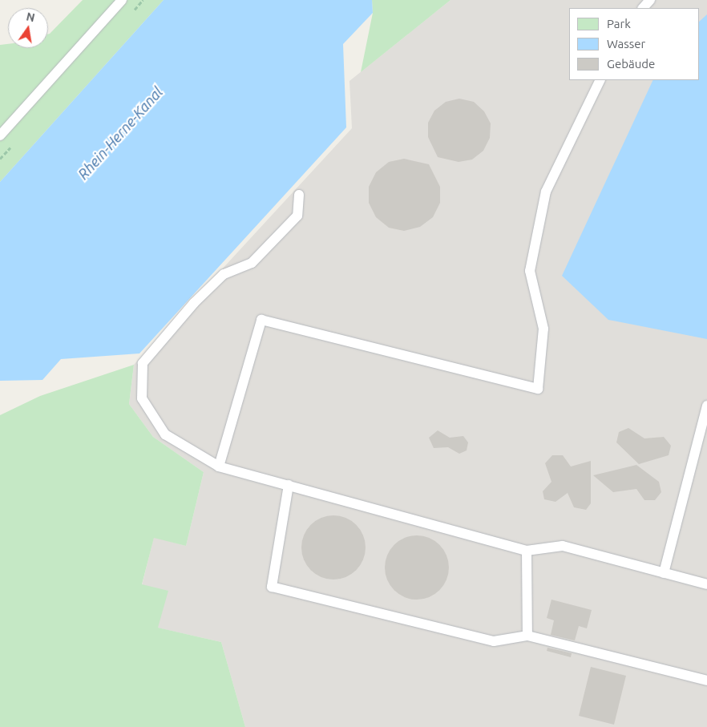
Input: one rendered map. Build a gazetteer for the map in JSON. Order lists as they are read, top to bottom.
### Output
{
  "water": ["Rhein-Herne-Kanal"],
  "legend": ["Park", "Wasser", "Gebäude"],
  "north": "top"
}
